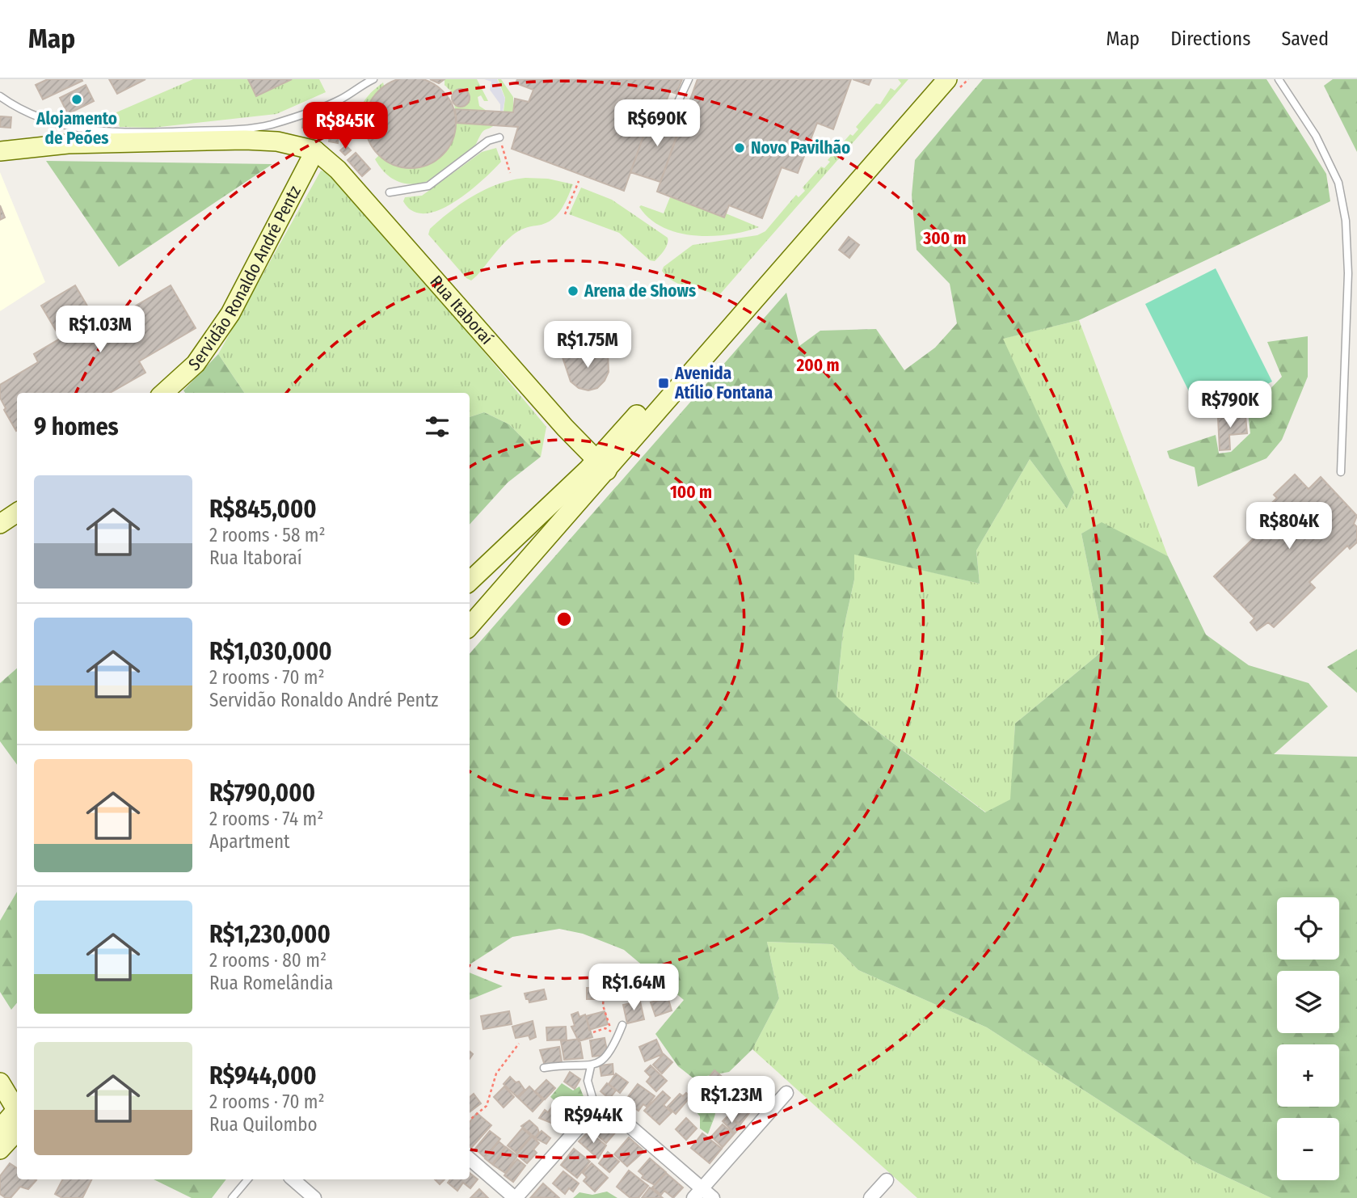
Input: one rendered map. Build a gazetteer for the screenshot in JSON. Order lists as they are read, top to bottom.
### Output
{
  "streets": {
    "main road": ["Servidão Ronaldo André Pentz", "Rua Itaboraí"]
  },
  "crossings": [
    ["Servidão Ronaldo André Pentz", "Rua Itaboraí"]
  ],
  "places": {
    "other": ["Alojamento de Peões", "Novo Pavilhão", "Arena de Shows"],
    "transit": ["Avenida Atílio Fontana"]
  },
  "page": {
    "header": "Map",
    "nav": ["Map", "Directions", "Saved"],
    "price": [
      "R$690K",
      "R$845K",
      "R$1.03M",
      "R$1.75M",
      "R$790K",
      "R$804K",
      "R$1.64M",
      "R$1.23M",
      "R$944K"
    ],
    "heading": "9 homes",
    "list": [
      {
        "name": "R$845,000",
        "note": "2 rooms · 58 m² · Rua Itaboraí"
      },
      {
        "name": "R$1,030,000",
        "note": "2 rooms · 70 m² · Servidão Ronaldo André Pentz"
      },
      {
        "name": "R$790,000",
        "note": "2 rooms · 74 m² · Apartment"
      },
      {
        "name": "R$1,230,000",
        "note": "2 rooms · 80 m² · Rua Romelândia"
      },
      {
        "name": "R$944,000",
        "note": "2 rooms · 70 m² · Rua Quilombo"
      }
    ],
    "map_buttons": ["+", "−"]
  },
  "rings": ["300 m", "200 m", "100 m"]
}
